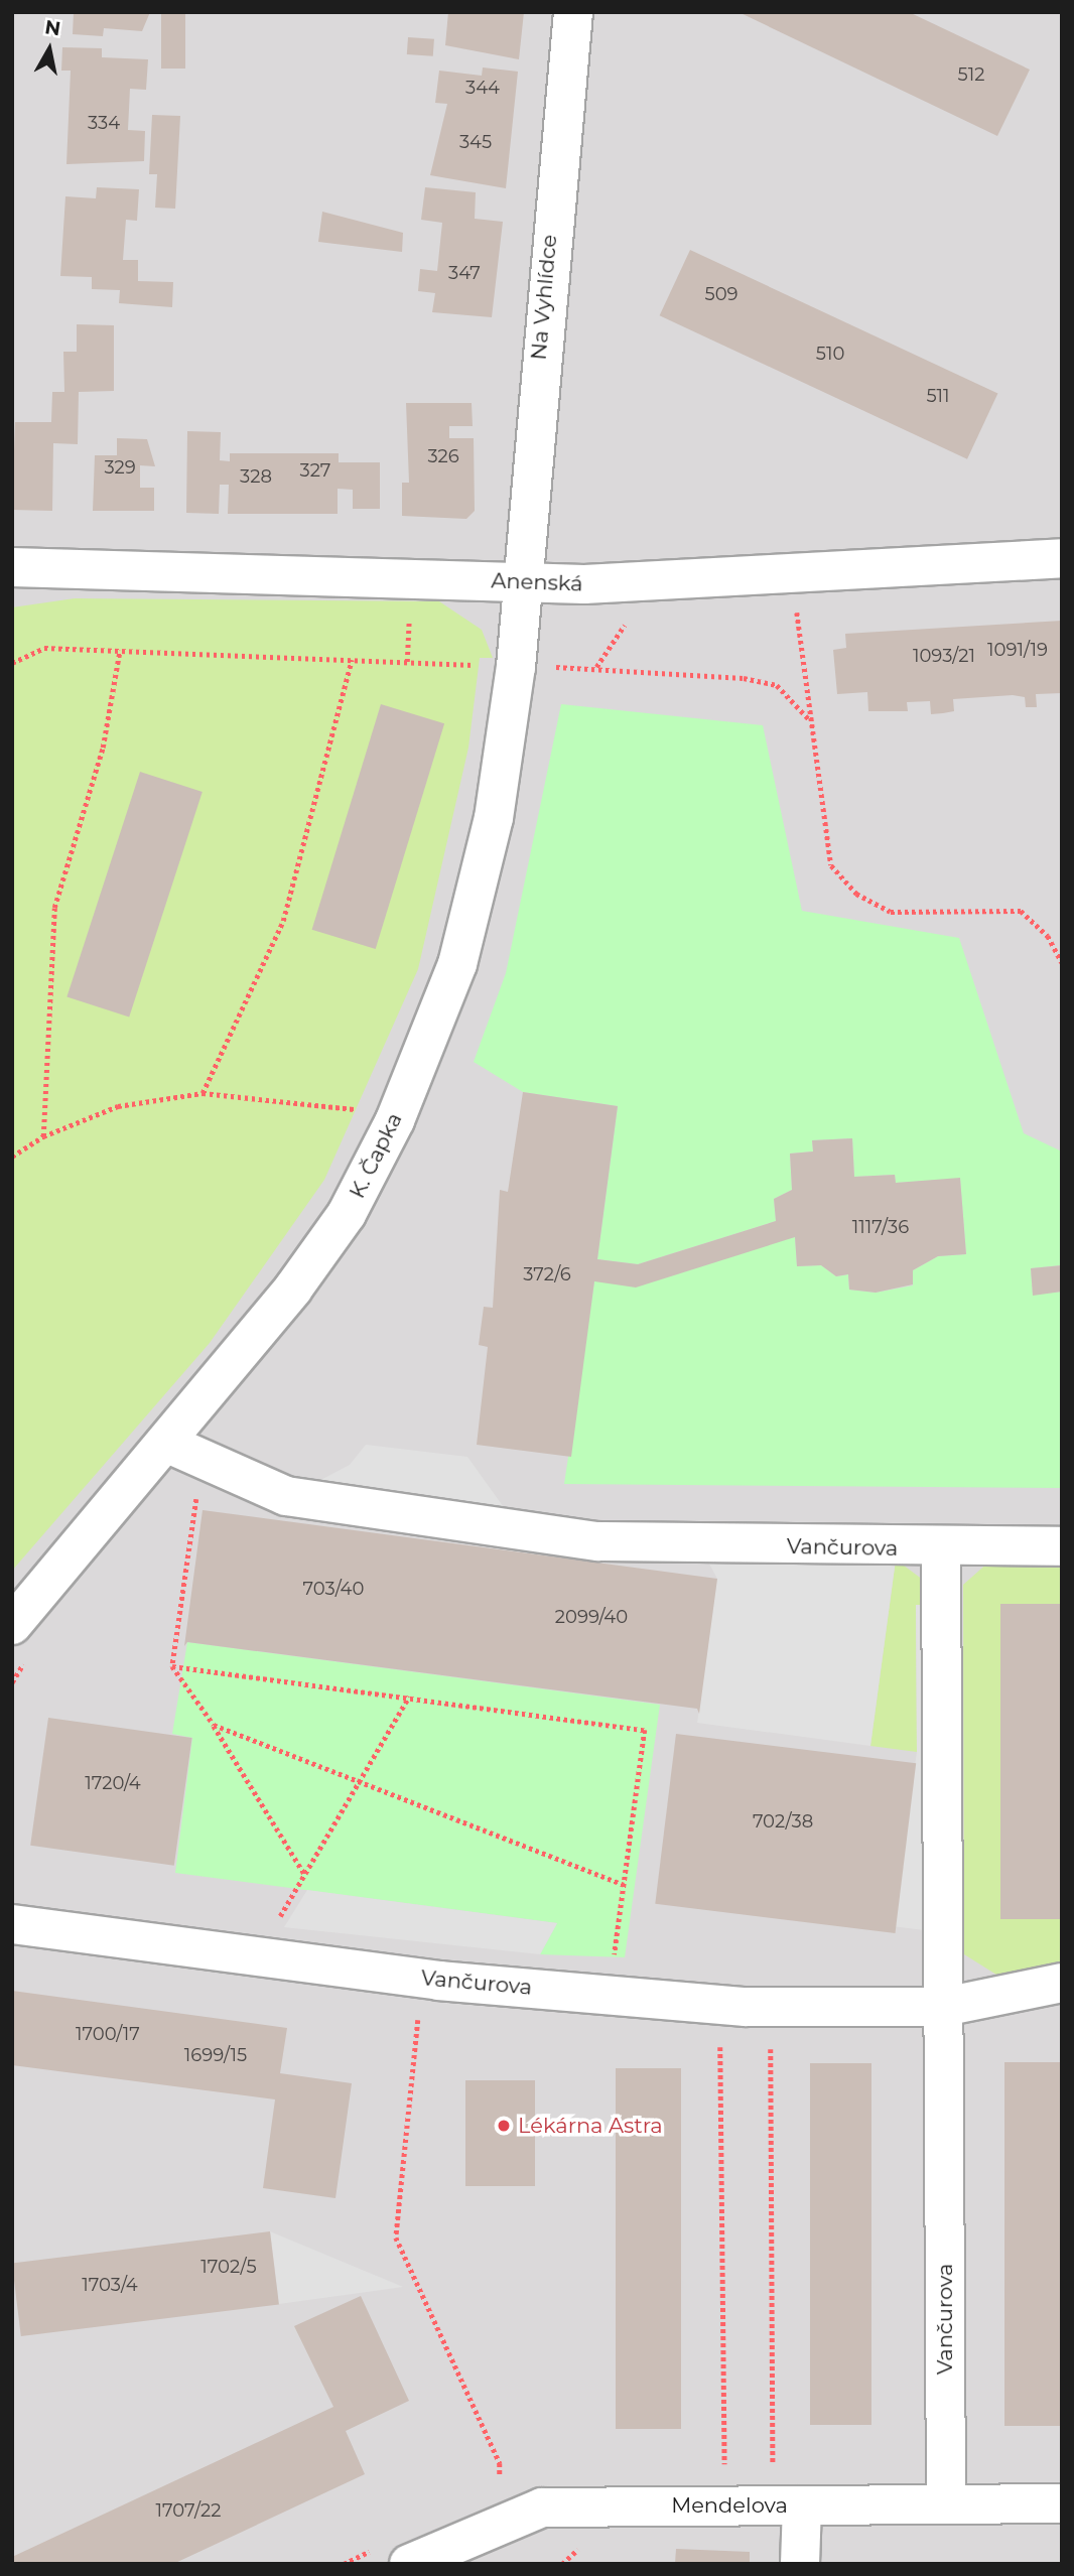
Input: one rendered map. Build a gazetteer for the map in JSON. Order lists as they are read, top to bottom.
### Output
{
  "streets": {
    "street": [
      "Na Vyhlídce",
      "Anenská",
      "K. Čapka",
      "Vančurova",
      "Mendelova"
    ]
  },
  "crossings": [
    ["Na Vyhlídce", "Anenská"],
    ["Na Vyhlídce", "K. Čapka"],
    ["Anenská", "K. Čapka"],
    ["K. Čapka", "Vančurova"],
    ["Vančurova", "Mendelova"]
  ],
  "places": ["Lékárna Astra"],
  "house_numbers": [
    "512",
    "344",
    "334",
    "345",
    "347",
    "509",
    "510",
    "511",
    "326",
    "329",
    "327",
    "328",
    "1091/19",
    "1093/21",
    "1117/36",
    "372/6",
    "703/40",
    "2099/40",
    "1720/4",
    "702/38",
    "1700/17",
    "1699/15",
    "1702/5",
    "1703/4",
    "1707/22"
  ],
  "north": "top"
}
